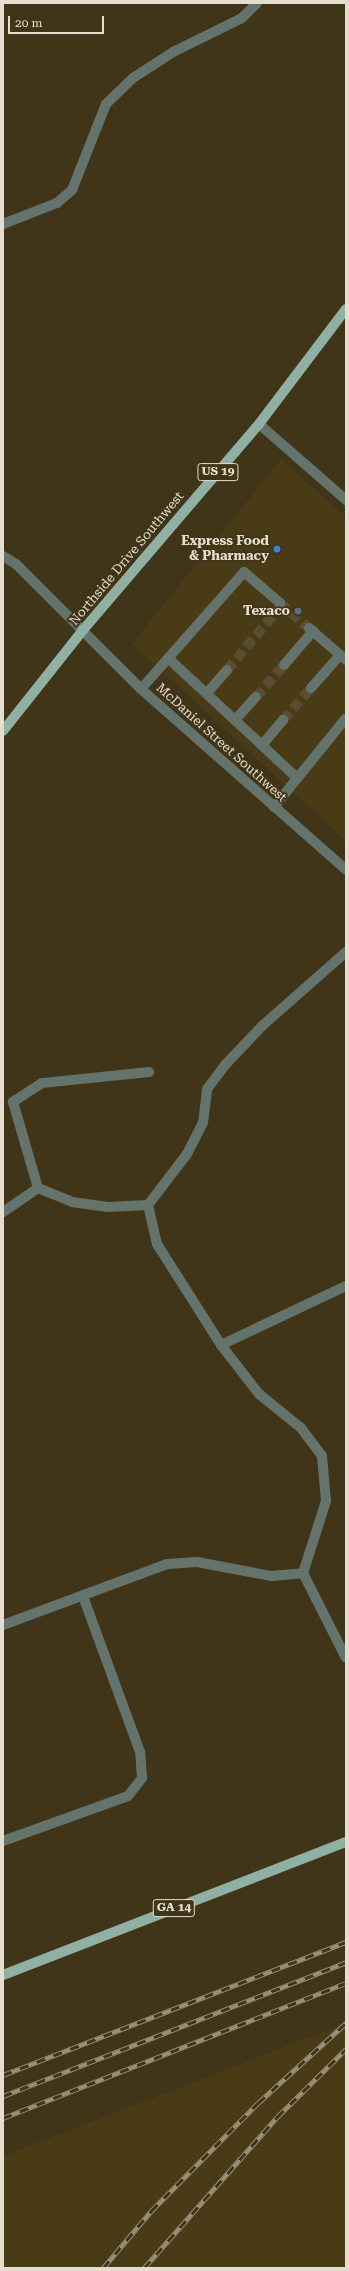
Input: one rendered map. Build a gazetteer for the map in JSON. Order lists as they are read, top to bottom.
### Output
{
  "streets": {
    "main road": ["US 19", "Northside Drive Southwest", "GA 14"],
    "street": ["McDaniel Street Southwest"]
  },
  "crossings": [
    ["Northside Drive Southwest", "McDaniel Street Southwest"]
  ],
  "places": ["Express Food & Pharmacy", "Texaco"],
  "scale_bar": "20 m"
}
